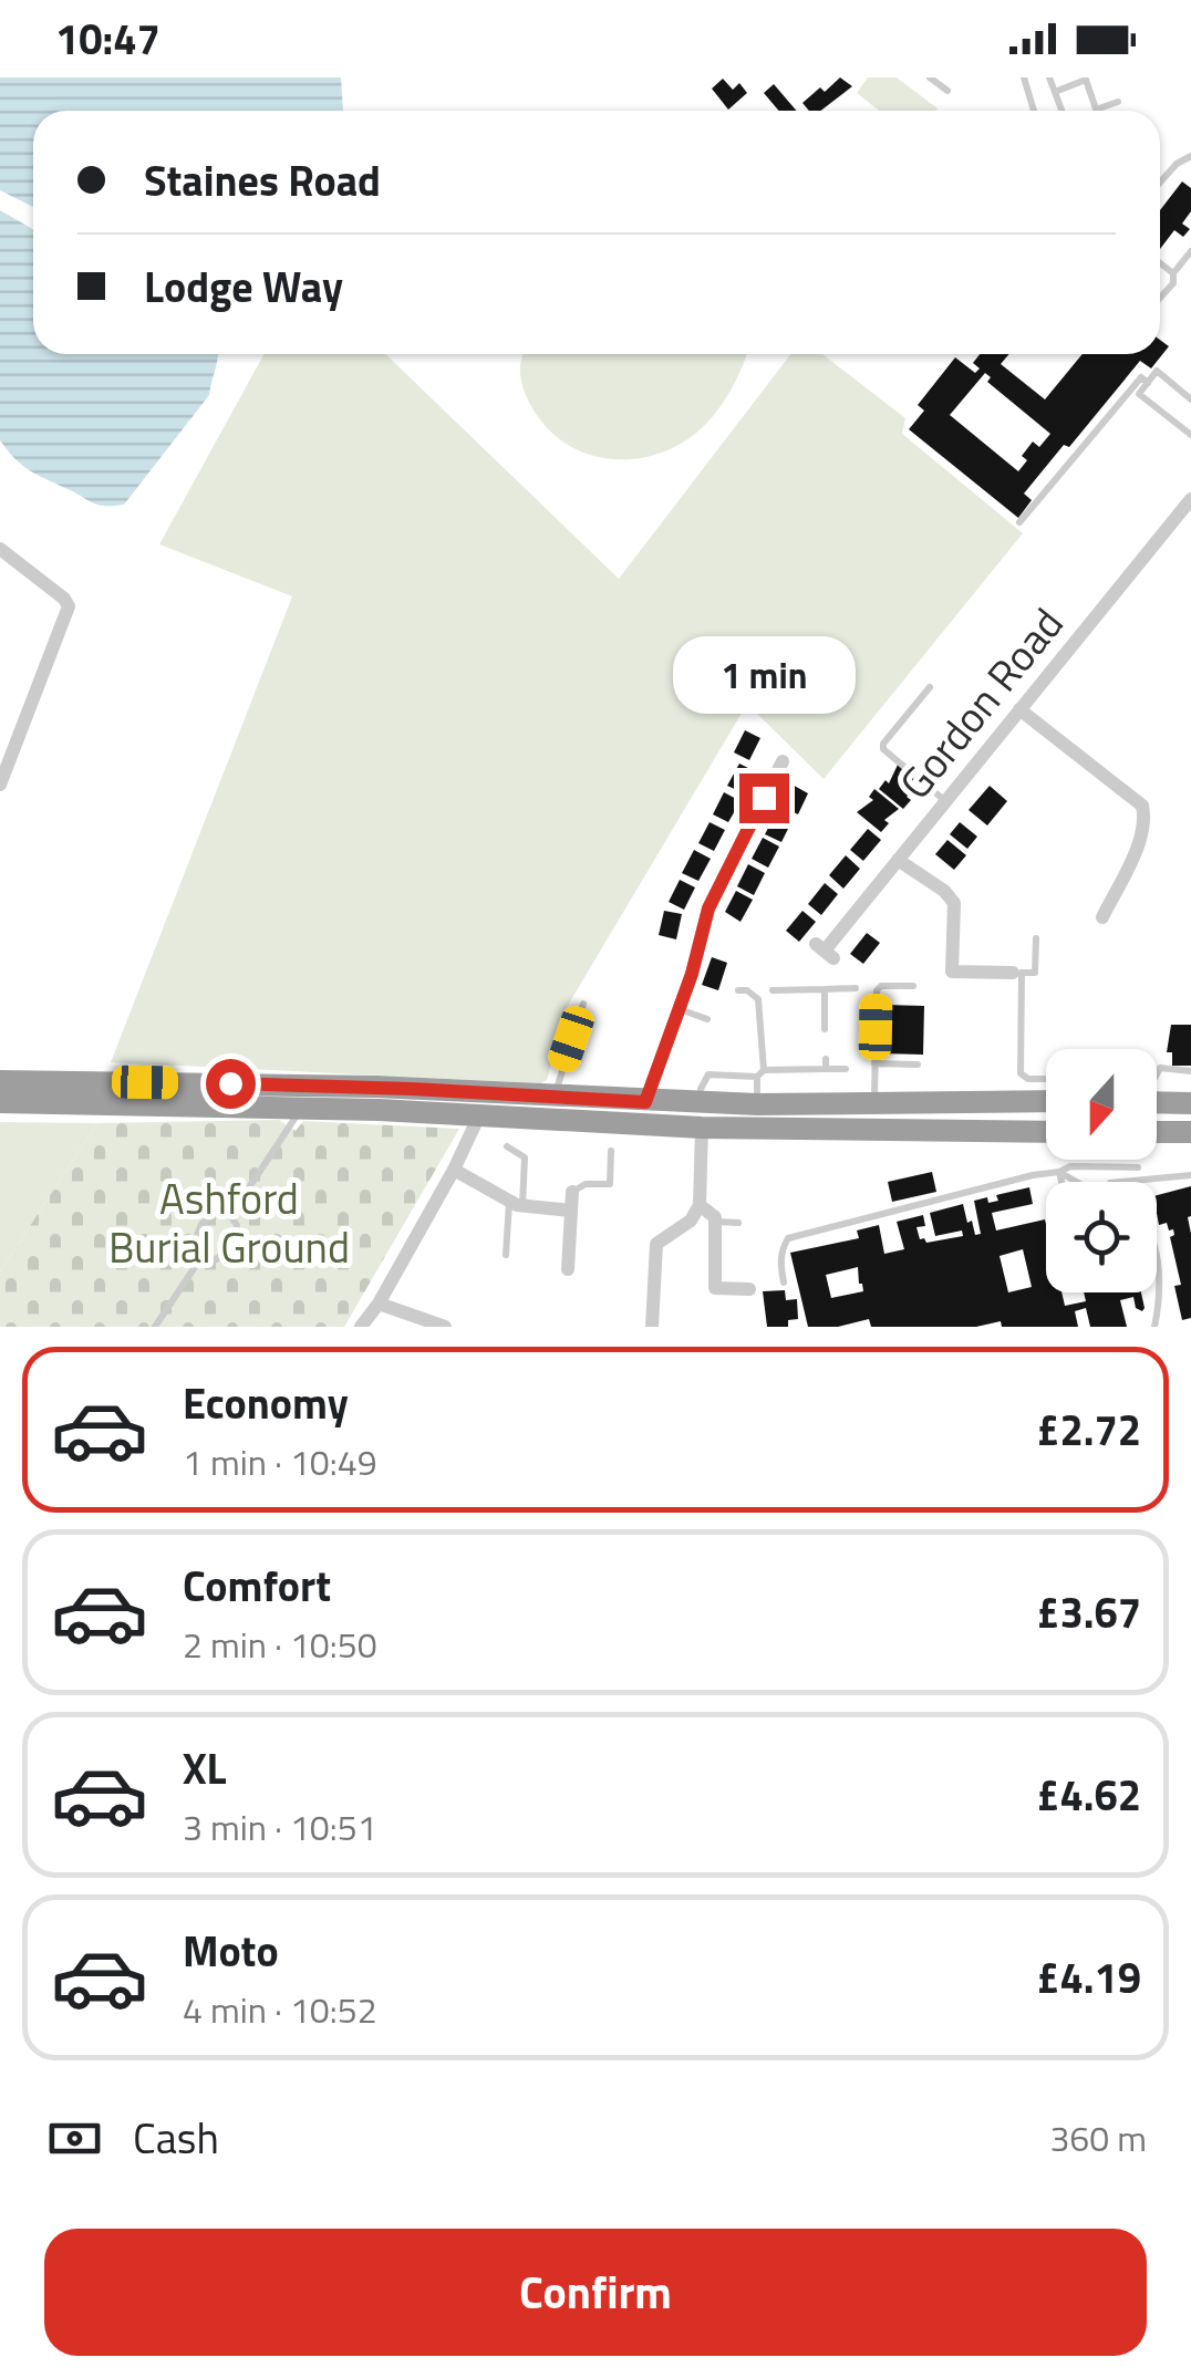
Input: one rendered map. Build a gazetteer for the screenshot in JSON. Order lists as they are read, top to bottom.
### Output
{
  "streets": {
    "street": ["Gordon Road"]
  },
  "parks": ["Ashford Burial Ground"],
  "north": "bottom",
  "page": {
    "status": "10:47",
    "banner": ["Staines Road", "Lodge Way"],
    "bubble": "1 min",
    "list": [
      {
        "name": "Economy",
        "note": "1 min · 10:49",
        "value": "£2.72"
      },
      {
        "name": "Comfort",
        "note": "2 min · 10:50",
        "value": "£3.67"
      },
      {
        "name": "XL",
        "note": "3 min · 10:51",
        "value": "£4.62"
      },
      {
        "name": "Moto",
        "note": "4 min · 10:52",
        "value": "£4.19"
      }
    ],
    "pay": ["Cash", "360 m"],
    "buttons": "Confirm"
  }
}
